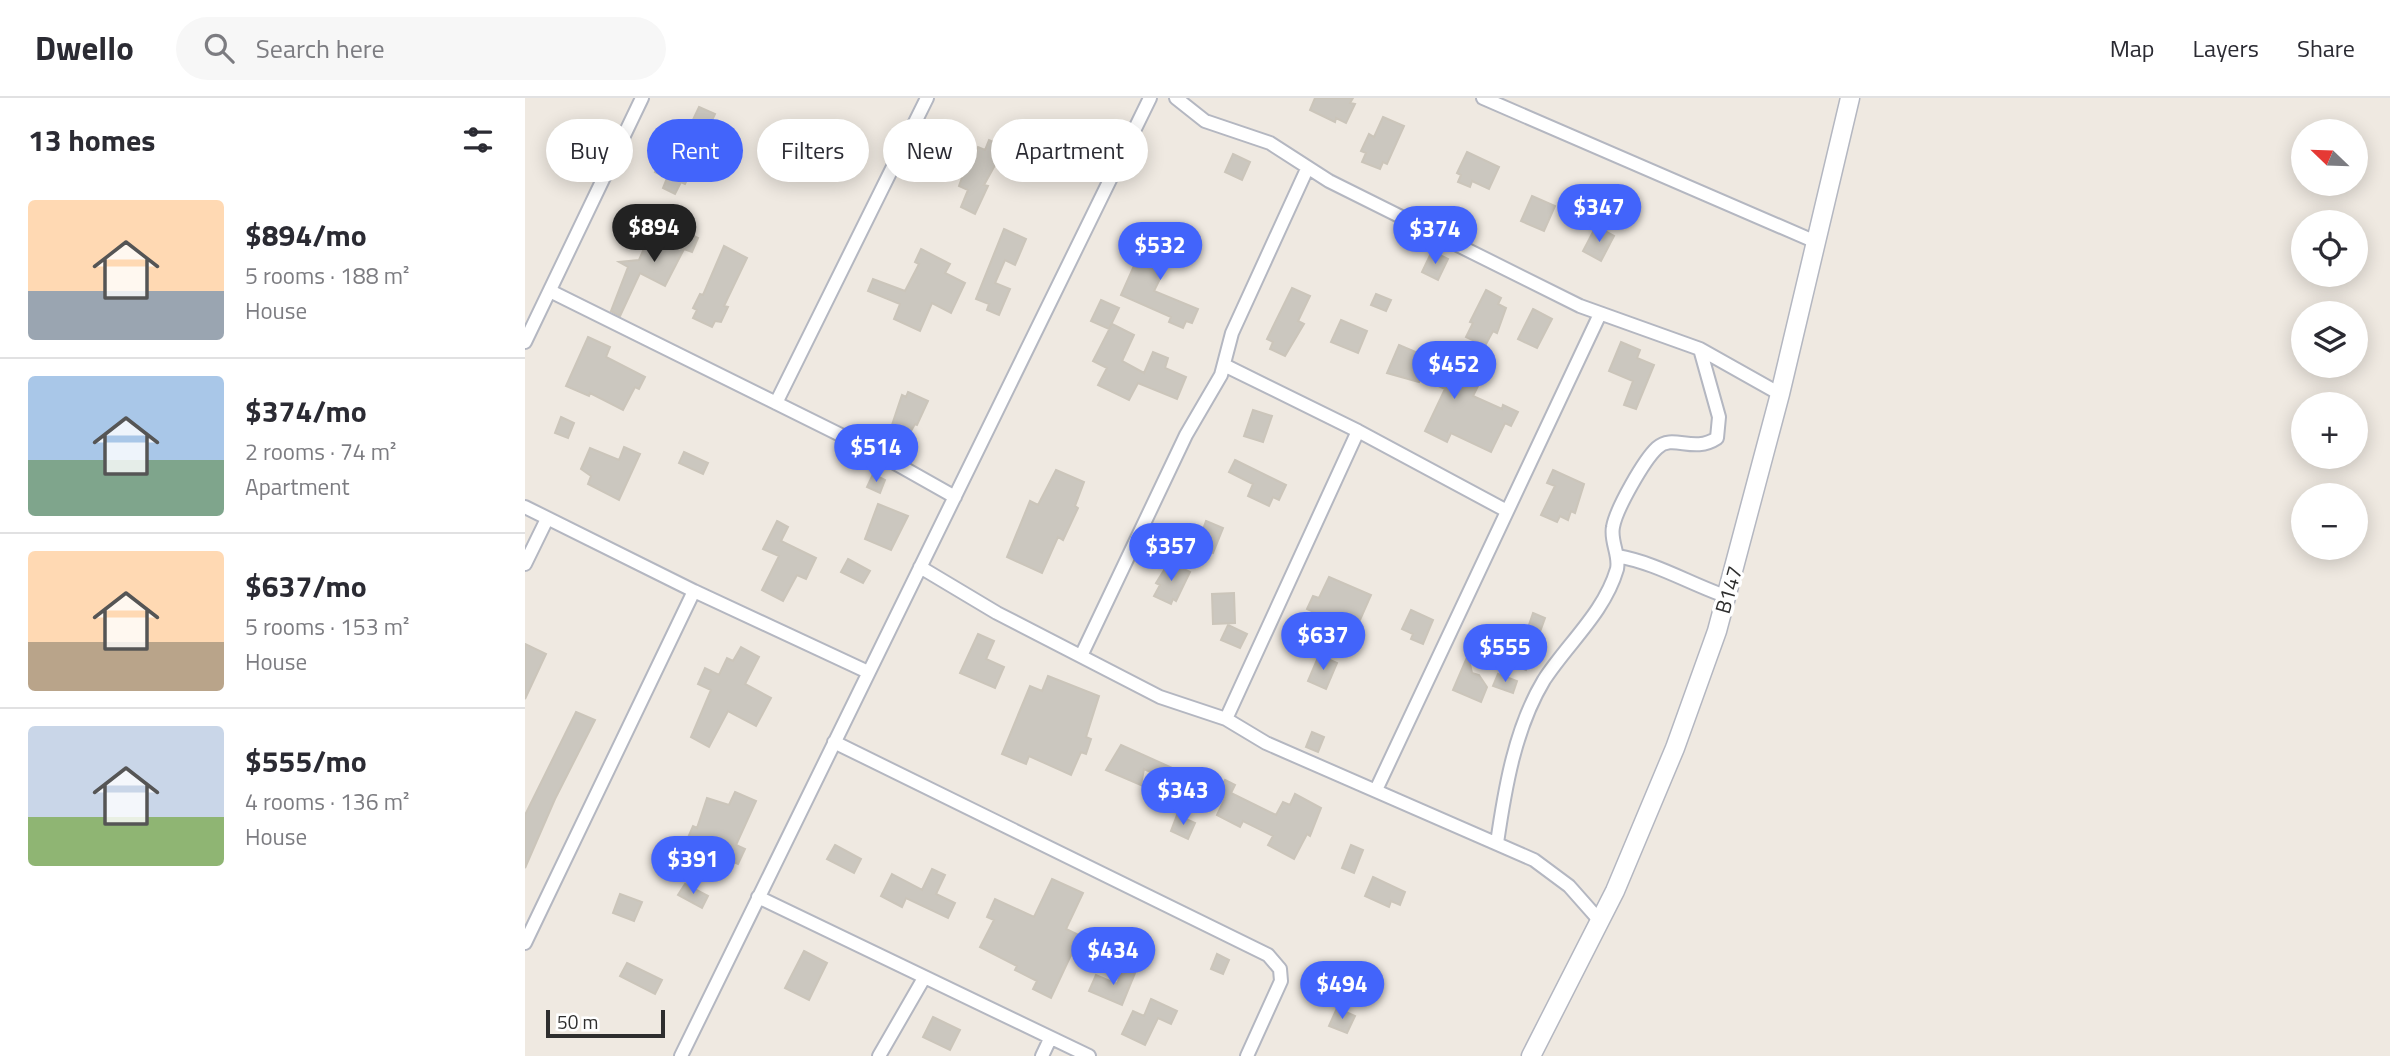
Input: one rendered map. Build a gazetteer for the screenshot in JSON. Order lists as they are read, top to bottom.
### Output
{
  "streets": {
    "main road": ["B147"]
  },
  "scale_bar": "50 m",
  "north": "top left",
  "page": {
    "header": "Dwello",
    "search": "Search here",
    "nav": ["Map", "Layers", "Share"],
    "heading": "13 homes",
    "map_buttons": ["+", "−"],
    "chip": [
      "Buy",
      "Rent",
      "Filters",
      "New",
      "Apartment"
    ],
    "list": [
      {
        "name": "$894/mo",
        "note": "5 rooms · 188 m² · House"
      },
      {
        "name": "$374/mo",
        "note": "2 rooms · 74 m² · Apartment"
      },
      {
        "name": "$637/mo",
        "note": "5 rooms · 153 m² · House"
      },
      {
        "name": "$555/mo",
        "note": "4 rooms · 136 m² · House"
      }
    ],
    "price": [
      "$347",
      "$894",
      "$374",
      "$532",
      "$452",
      "$514",
      "$357",
      "$637",
      "$555",
      "$343",
      "$391",
      "$434",
      "$494"
    ],
    "scale": "50 m"
  }
}
